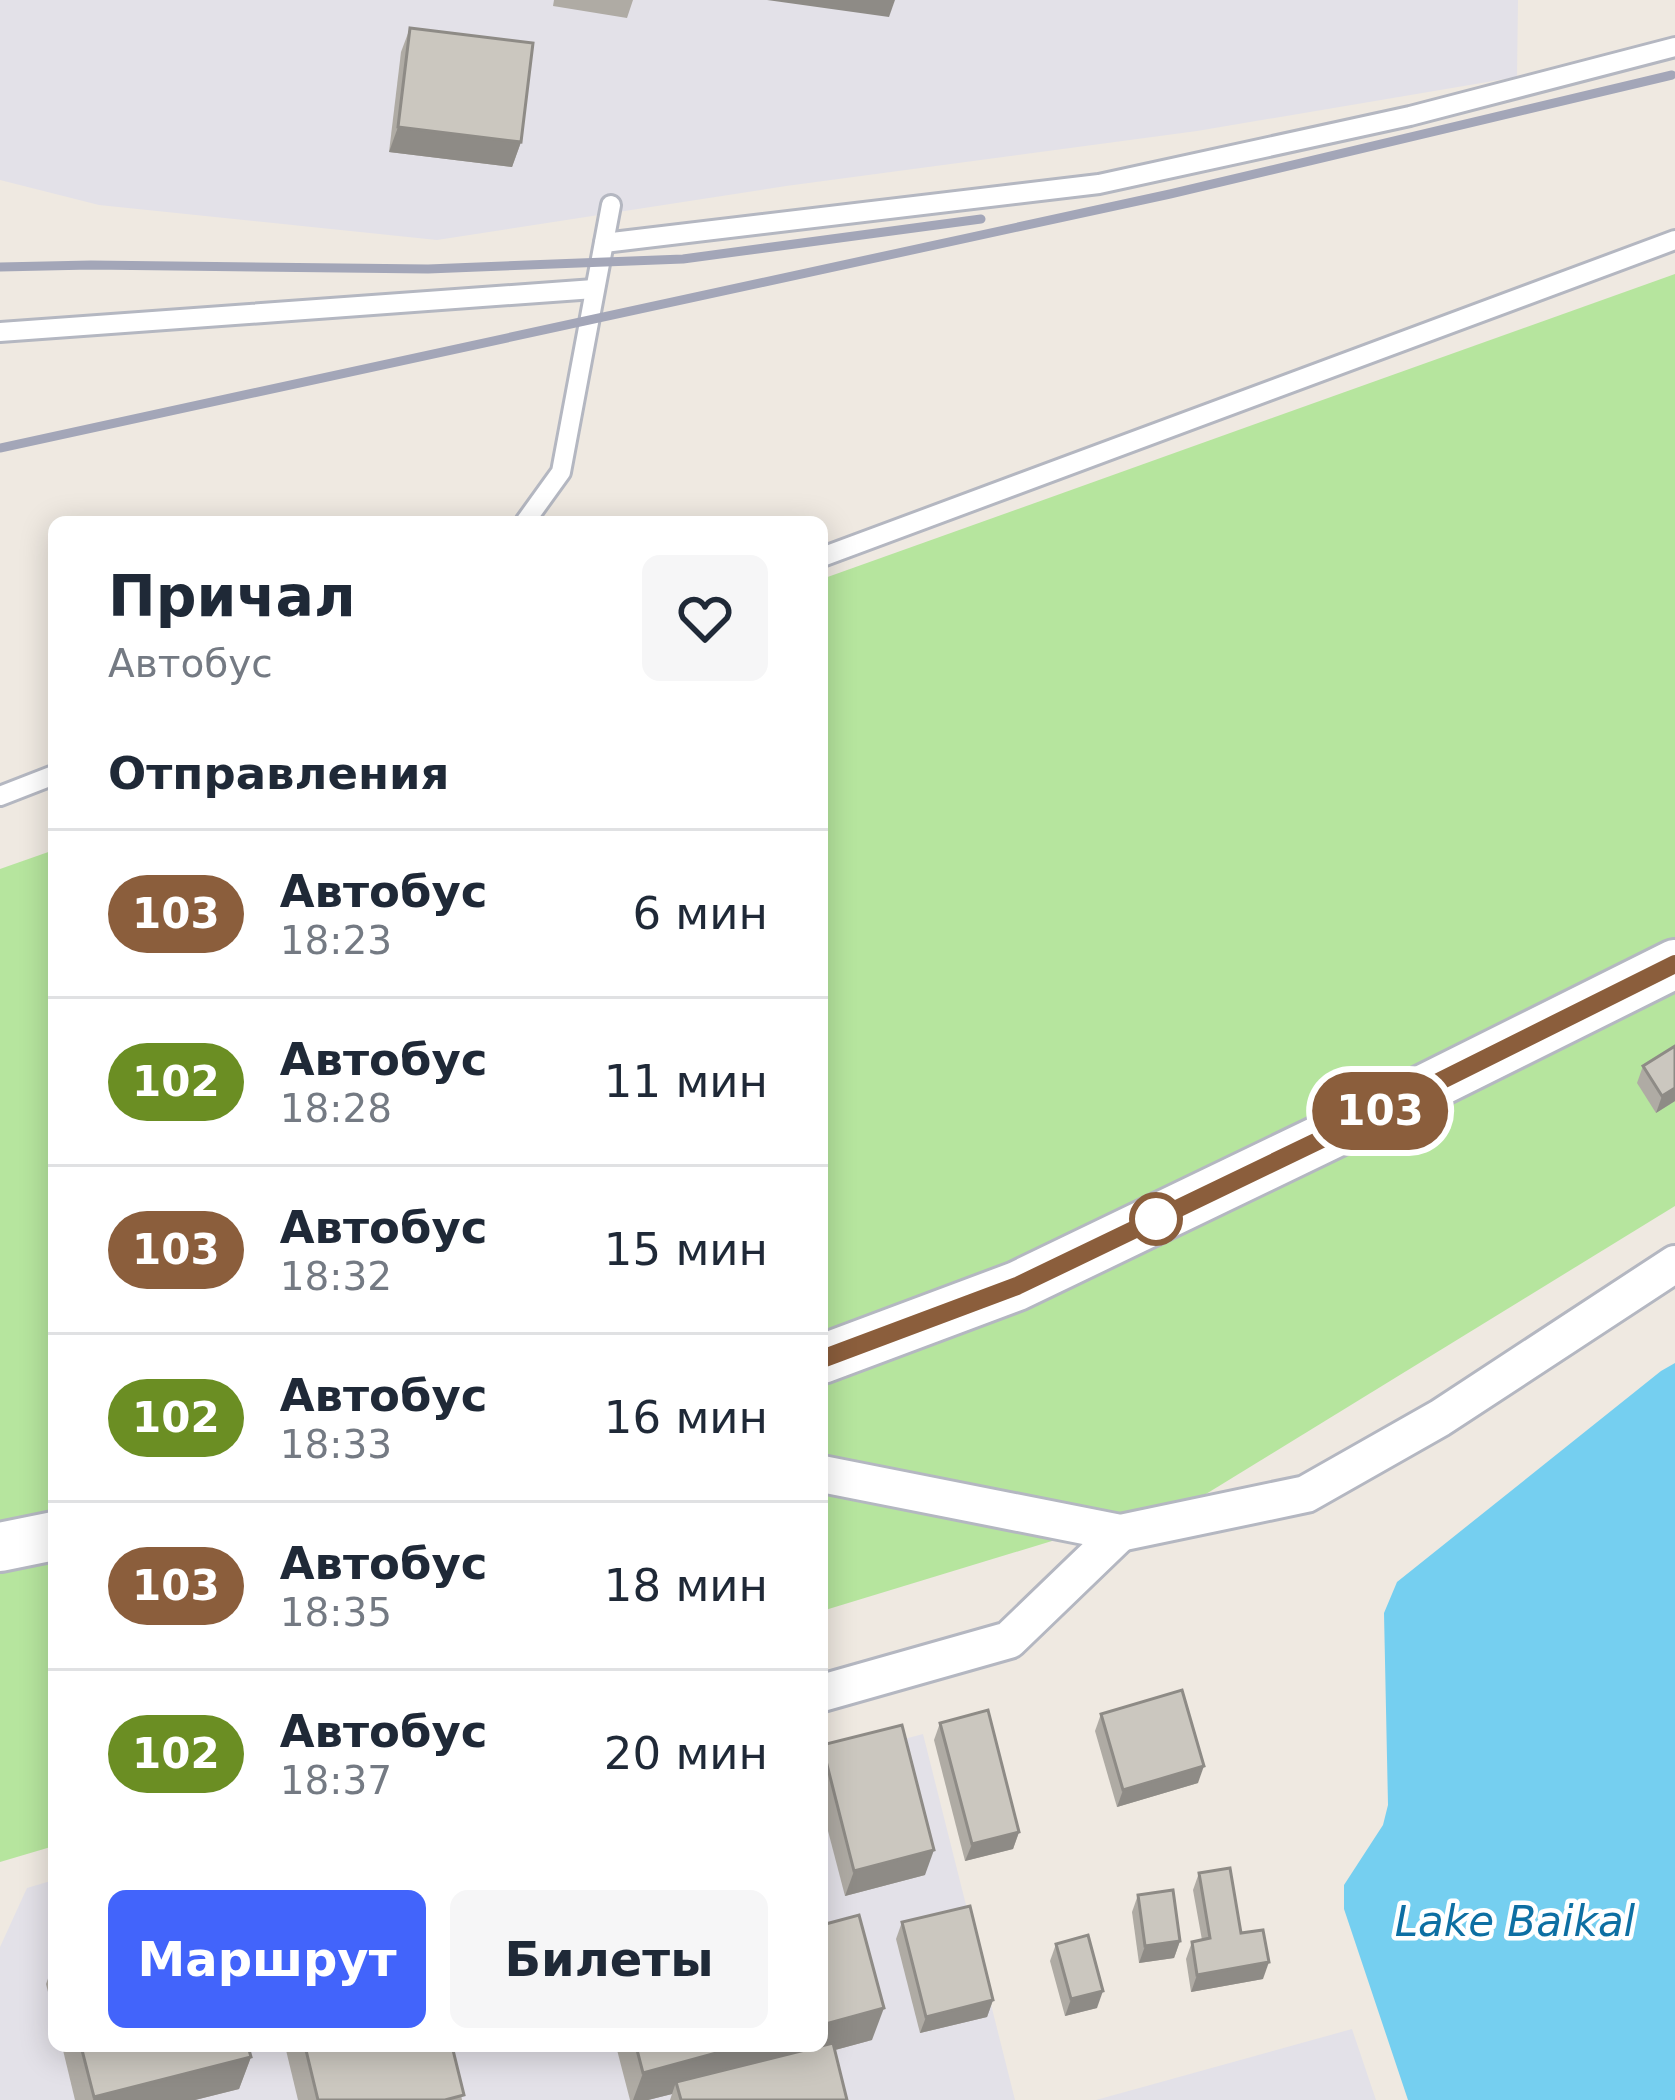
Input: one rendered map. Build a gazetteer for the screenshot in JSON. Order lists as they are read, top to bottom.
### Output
{
  "water": ["Lake Baikal"],
  "lines": ["bus line 103"],
  "page": {
    "on_map": "103",
    "heading": [
      ["Причал", "Автобус"],
      "Отправления"
    ],
    "list": [
      {
        "mark": "103",
        "name": "Автобус",
        "note": "18:23",
        "value": "6 мин"
      },
      {
        "mark": "102",
        "name": "Автобус",
        "note": "18:28",
        "value": "11 мин"
      },
      {
        "mark": "103",
        "name": "Автобус",
        "note": "18:32",
        "value": "15 мин"
      },
      {
        "mark": "102",
        "name": "Автобус",
        "note": "18:33",
        "value": "16 мин"
      },
      {
        "mark": "103",
        "name": "Автобус",
        "note": "18:35",
        "value": "18 мин"
      },
      {
        "mark": "102",
        "name": "Автобус",
        "note": "18:37",
        "value": "20 мин"
      }
    ],
    "buttons": ["Маршрут", "Билеты"]
  }
}
